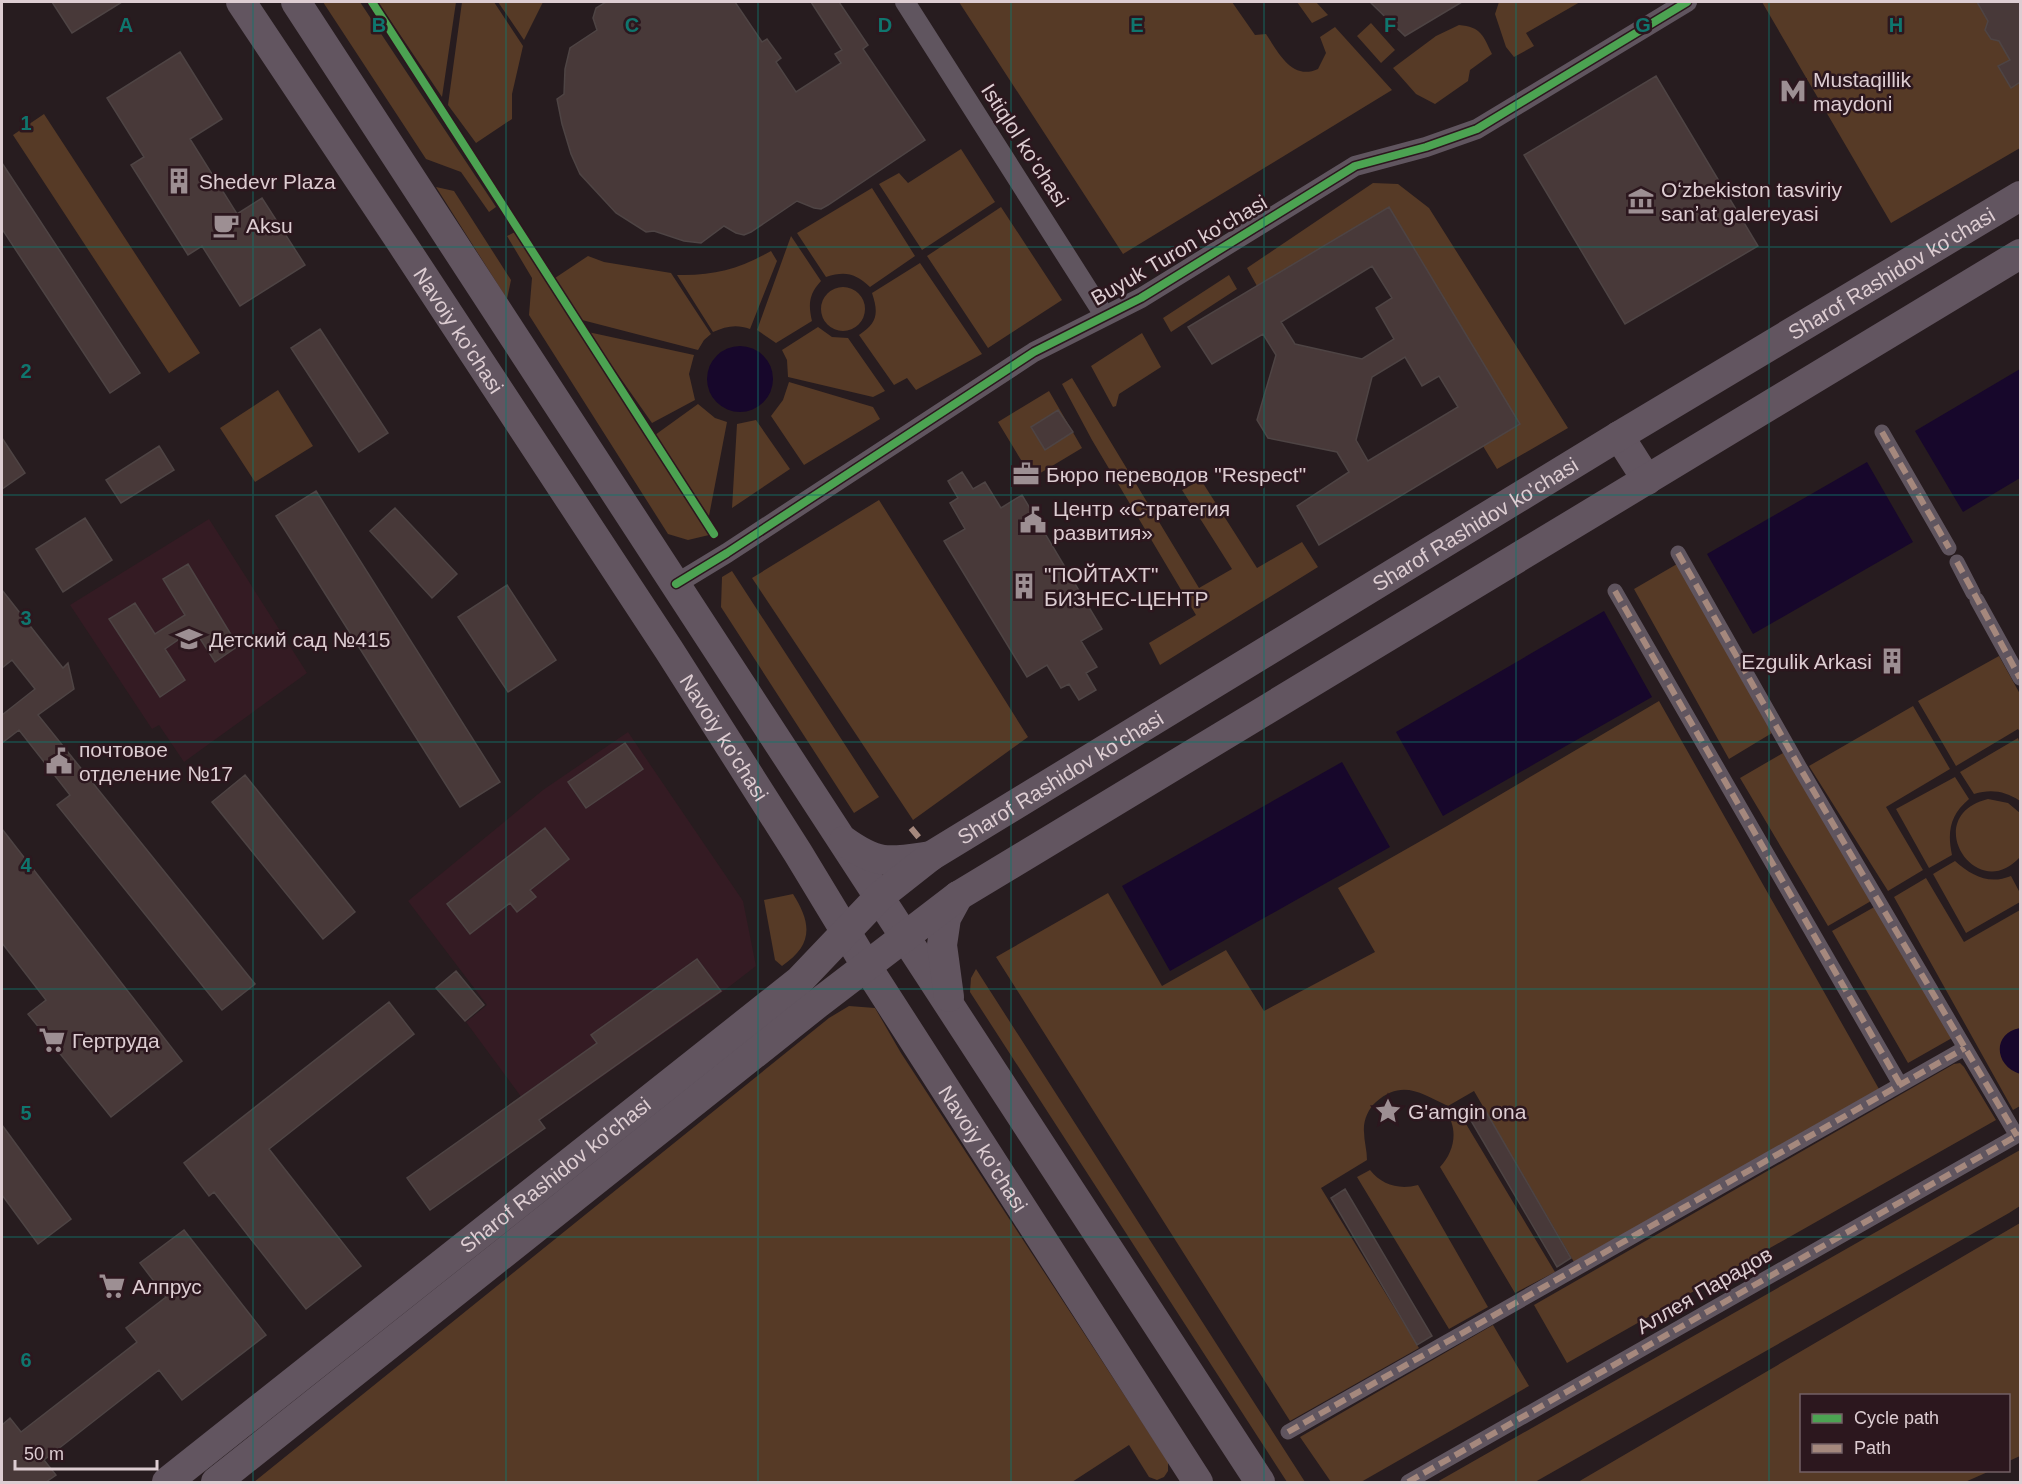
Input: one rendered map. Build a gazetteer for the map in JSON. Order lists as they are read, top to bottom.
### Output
{
  "streets": {
    "main road": ["Sharof Rashidov ko'chasi", "Navoiy ko'chasi"],
    "street": ["Istiqlol ko‘chasi", "Buyuk Turon ko'chasi", "Аллея Парадов"]
  },
  "crossings": [
    ["Istiqlol ko‘chasi", "Buyuk Turon ko'chasi"],
    ["Buyuk Turon ko'chasi", "Navoiy ko'chasi"],
    ["Sharof Rashidov ko'chasi", "Navoiy ko'chasi"]
  ],
  "places": {
    "metro station": ["Mustaqillik maydoni"],
    "building": ["Shedevr Plaza", "\"ПОЙТАХТ\" БИЗНЕС-ЦЕНТР", "Ezgulik Arkasi"],
    "museum": ["Oʻzbekiston tasviriy sanʼat galereyasi"],
    "cafe": ["Aksu"],
    "office": ["Бюро переводов \"Respect\""],
    "public building": ["Центр «Стратегия развития»", "почтовое отделение №17"],
    "school or university": ["Детский сад №415"],
    "supermarket": ["Гертруда", "Алпрус"],
    "place": ["G'amgin ona"]
  },
  "legend": ["Cycle path", "Path"],
  "scale_bar": "50 m",
  "grid": {
    "columns": [
      "A",
      "B",
      "C",
      "D",
      "E",
      "F",
      "G",
      "H"
    ],
    "rows": [
      "1",
      "2",
      "3",
      "4",
      "5",
      "6"
    ]
  }
}
